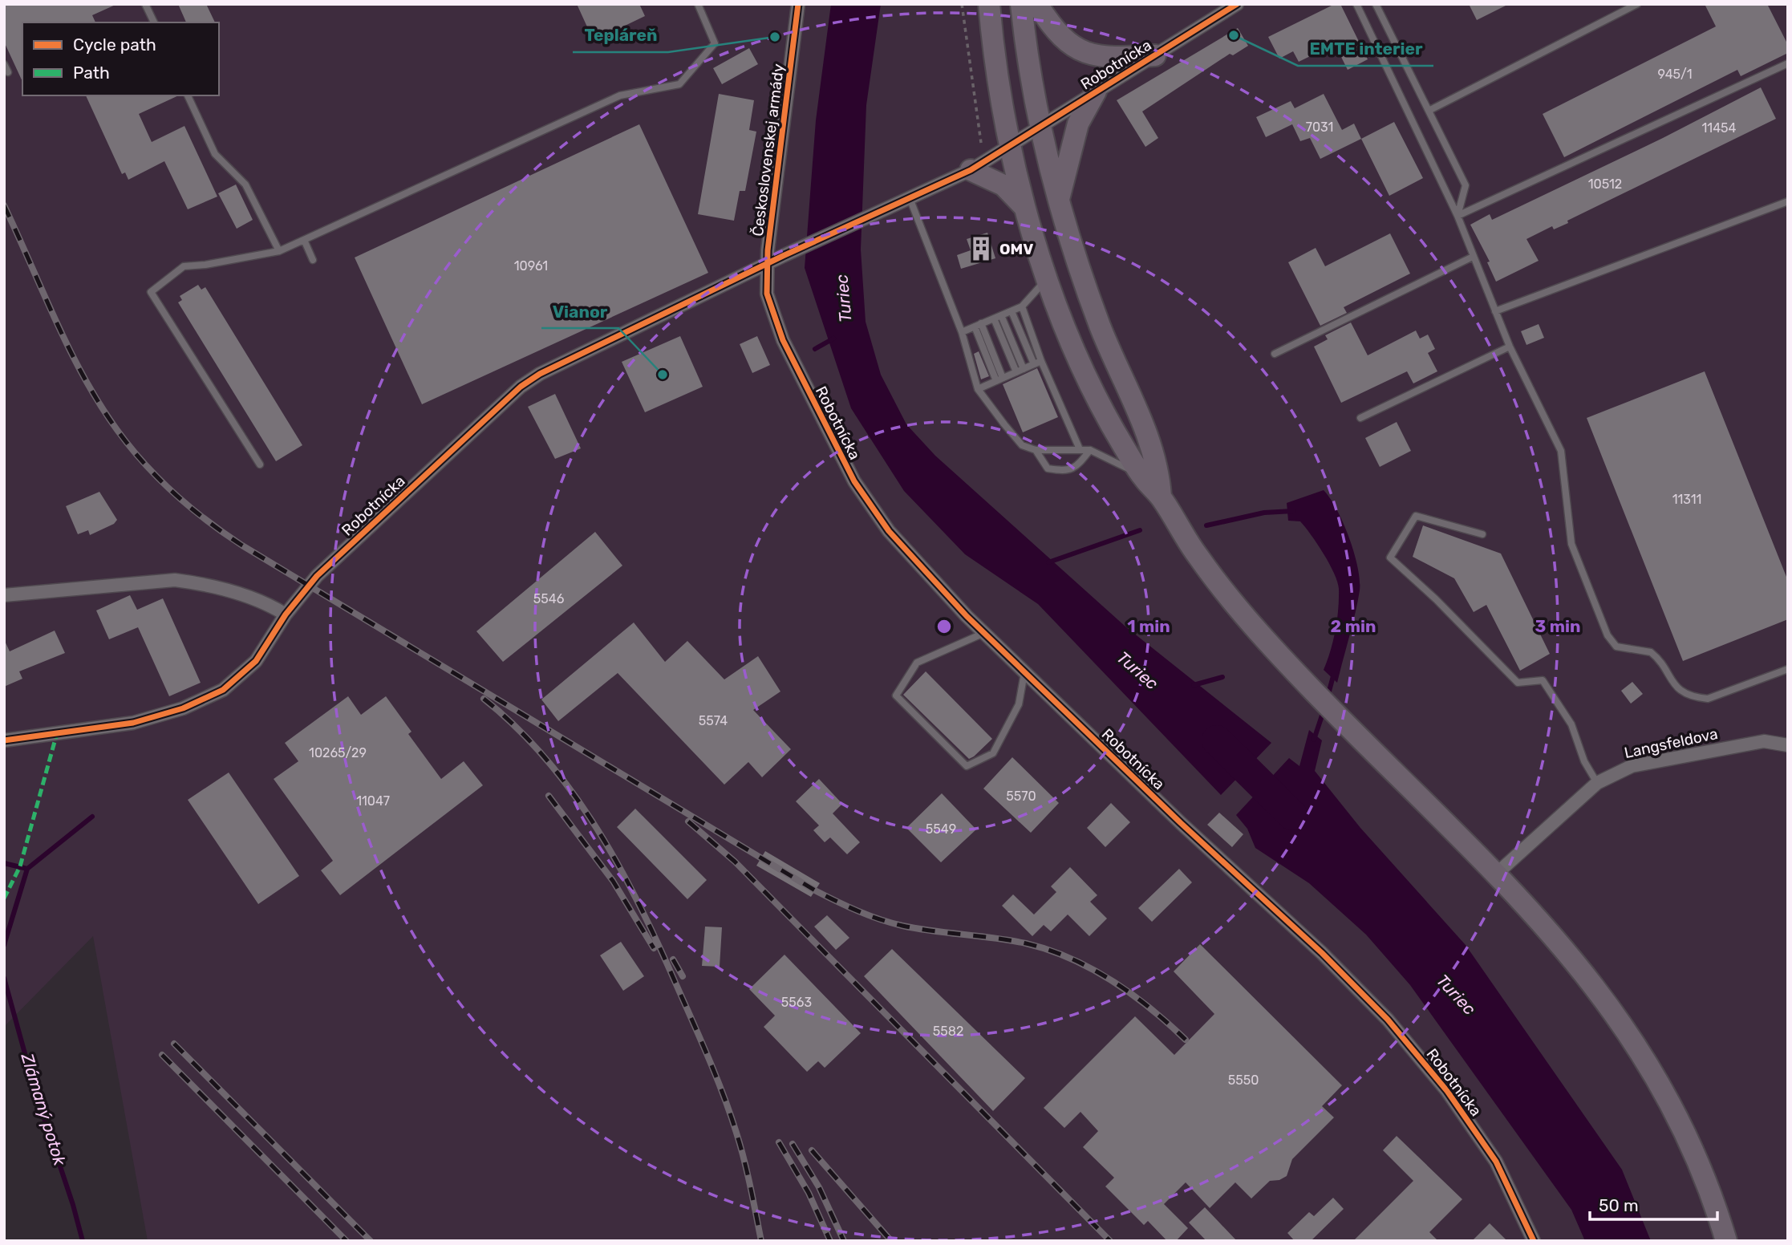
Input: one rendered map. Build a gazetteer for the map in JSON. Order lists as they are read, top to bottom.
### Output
{
  "streets": {
    "street": ["Robotnícka", "Československej armády", "Langsfeldova"]
  },
  "crossings": [
    ["Robotnícka", "Československej armády"]
  ],
  "water": ["Turiec", "Zlámaný potok"],
  "places": {
    "other": ["EMTE interier", "Tepláreň", "Vianor"],
    "building": ["OMV"]
  },
  "house_numbers": [
    "945/1",
    "7031",
    "11454",
    "10512",
    "10961",
    "11311",
    "5546",
    "5574",
    "10265/29",
    "5570",
    "11047",
    "5549",
    "5563",
    "5582",
    "5550"
  ],
  "legend": ["Cycle path", "Path"],
  "scale_bar": "50 m",
  "rings": ["1 min", "2 min", "3 min"]
}
